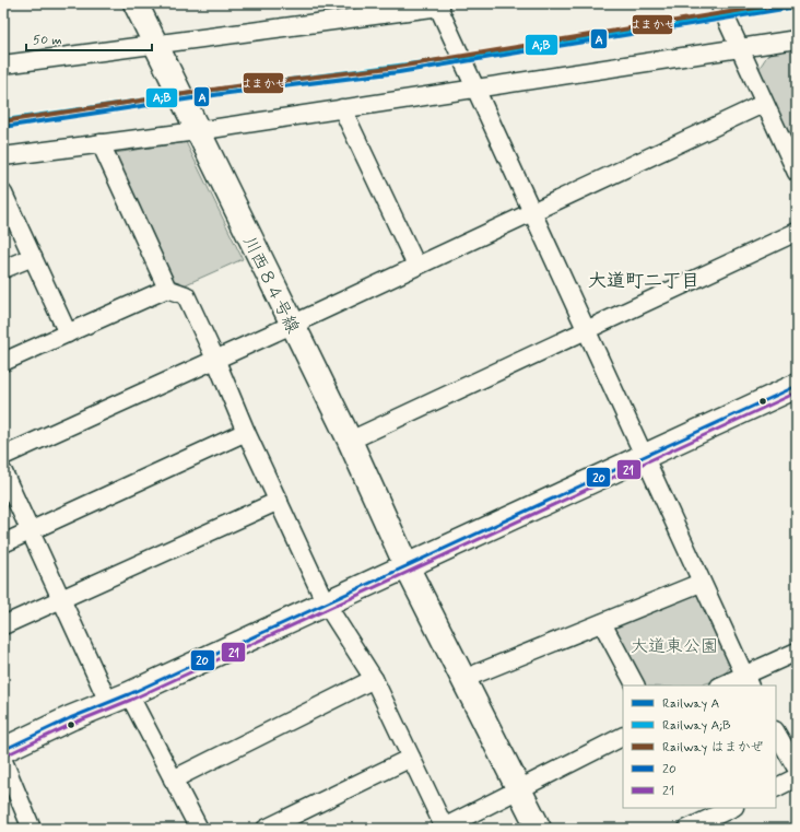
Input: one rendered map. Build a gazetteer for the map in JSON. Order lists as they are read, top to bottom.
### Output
{
  "streets": {
    "street": ["川西８４号線"]
  },
  "districts": ["大道町二丁目"],
  "parks": ["大道東公園"],
  "lines": [
    "rail line はまかぜ",
    "rail line A",
    "rail line A;B",
    "transit line 20",
    "transit line 21"
  ],
  "legend": [
    "Railway A",
    "Railway A;B",
    "Railway はまかぜ",
    "20",
    "21"
  ],
  "scale_bar": "50 m"
}
